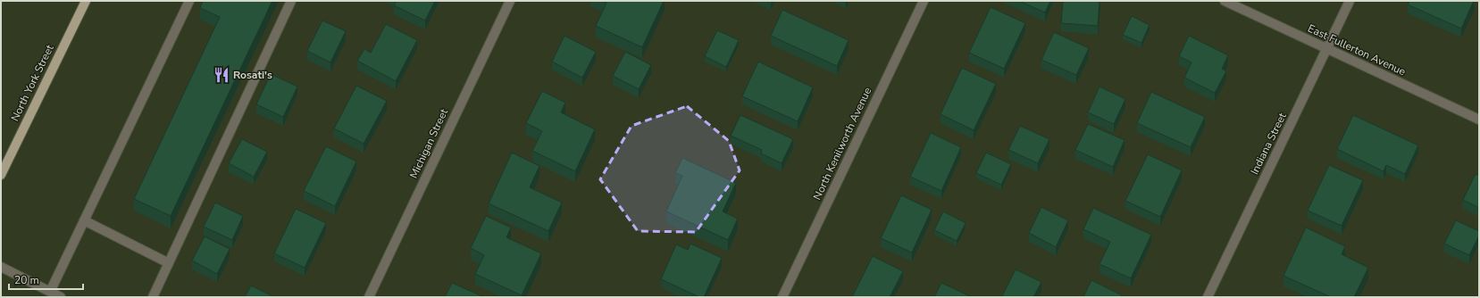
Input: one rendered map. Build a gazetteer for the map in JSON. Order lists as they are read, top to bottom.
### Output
{
  "streets": {
    "main road": ["North York Street"],
    "street": [
      "East Fullerton Avenue",
      "Michigan Street",
      "North Kenilworth Avenue",
      "Indiana Street"
    ]
  },
  "crossings": [
    ["East Fullerton Avenue", "Indiana Street"]
  ],
  "places": {
    "restaurant": ["Rosati's"]
  },
  "scale_bar": "20 m"
}
